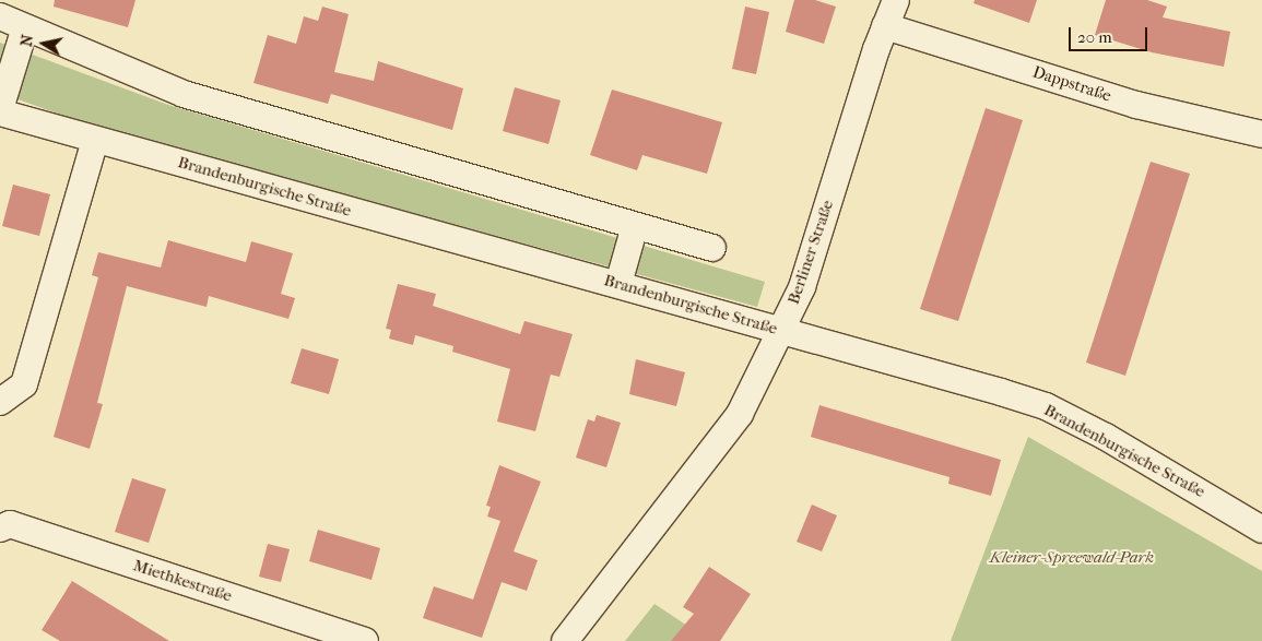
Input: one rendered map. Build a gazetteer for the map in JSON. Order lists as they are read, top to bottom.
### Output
{
  "streets": {
    "street": [
      "Dappstraße",
      "Brandenburgische Straße",
      "Berliner Straße",
      "Miethkestraße"
    ]
  },
  "crossings": [
    ["Dappstraße", "Berliner Straße"],
    ["Brandenburgische Straße", "Berliner Straße"]
  ],
  "parks": ["Kleiner-Spreewald-Park"],
  "scale_bar": "20 m",
  "north": "left"
}
